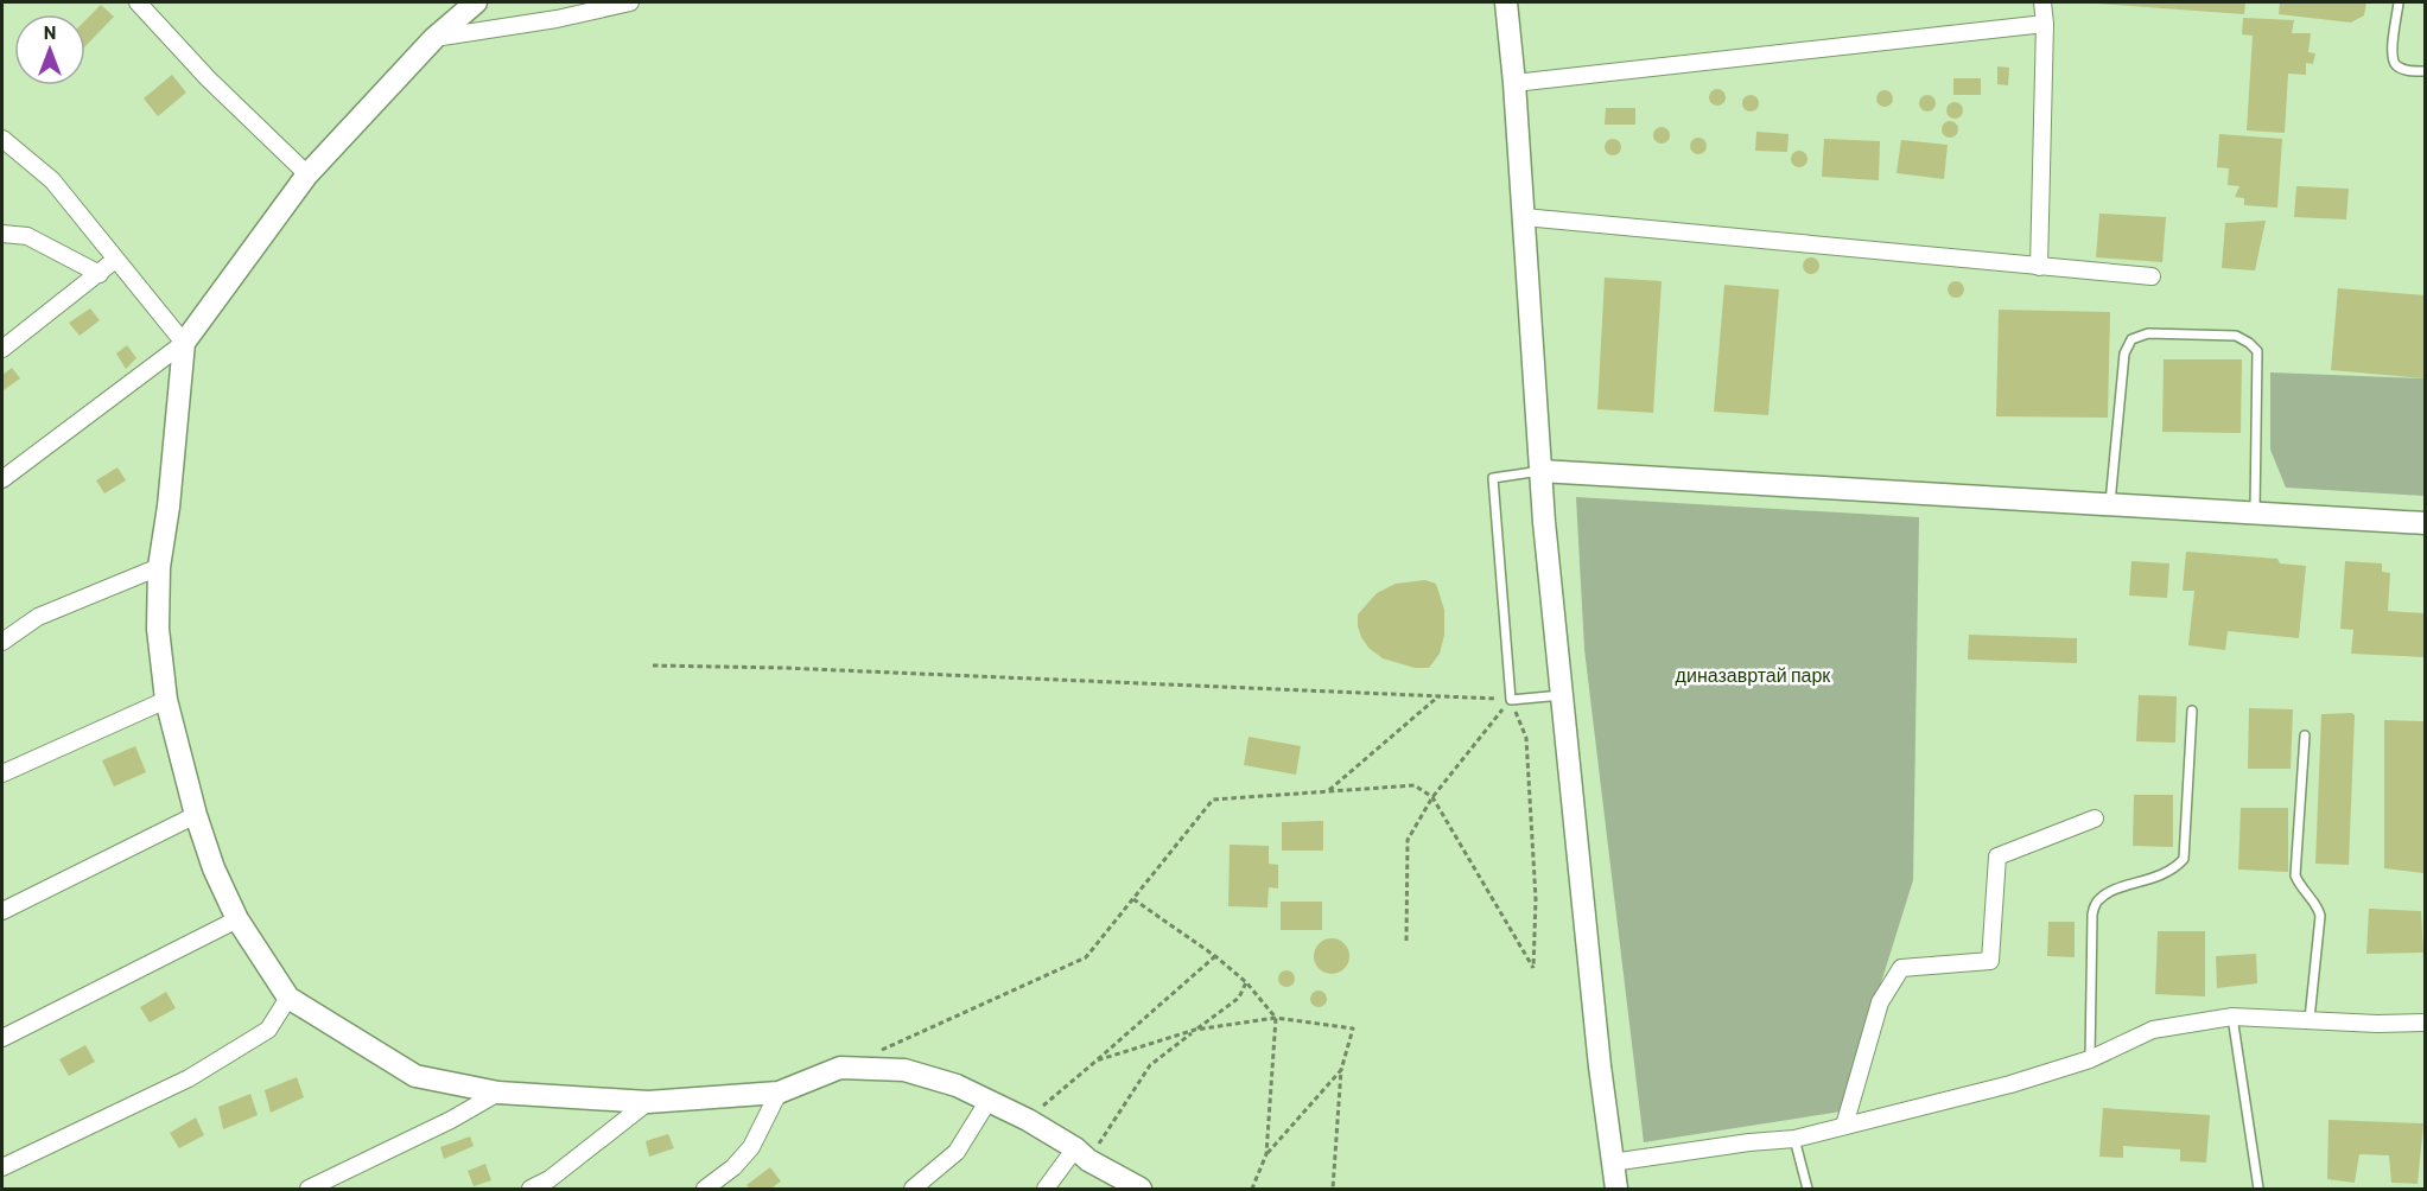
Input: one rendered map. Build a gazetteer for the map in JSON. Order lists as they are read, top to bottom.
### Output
{
  "parks": ["диназавртай парк"],
  "north": "top"
}
